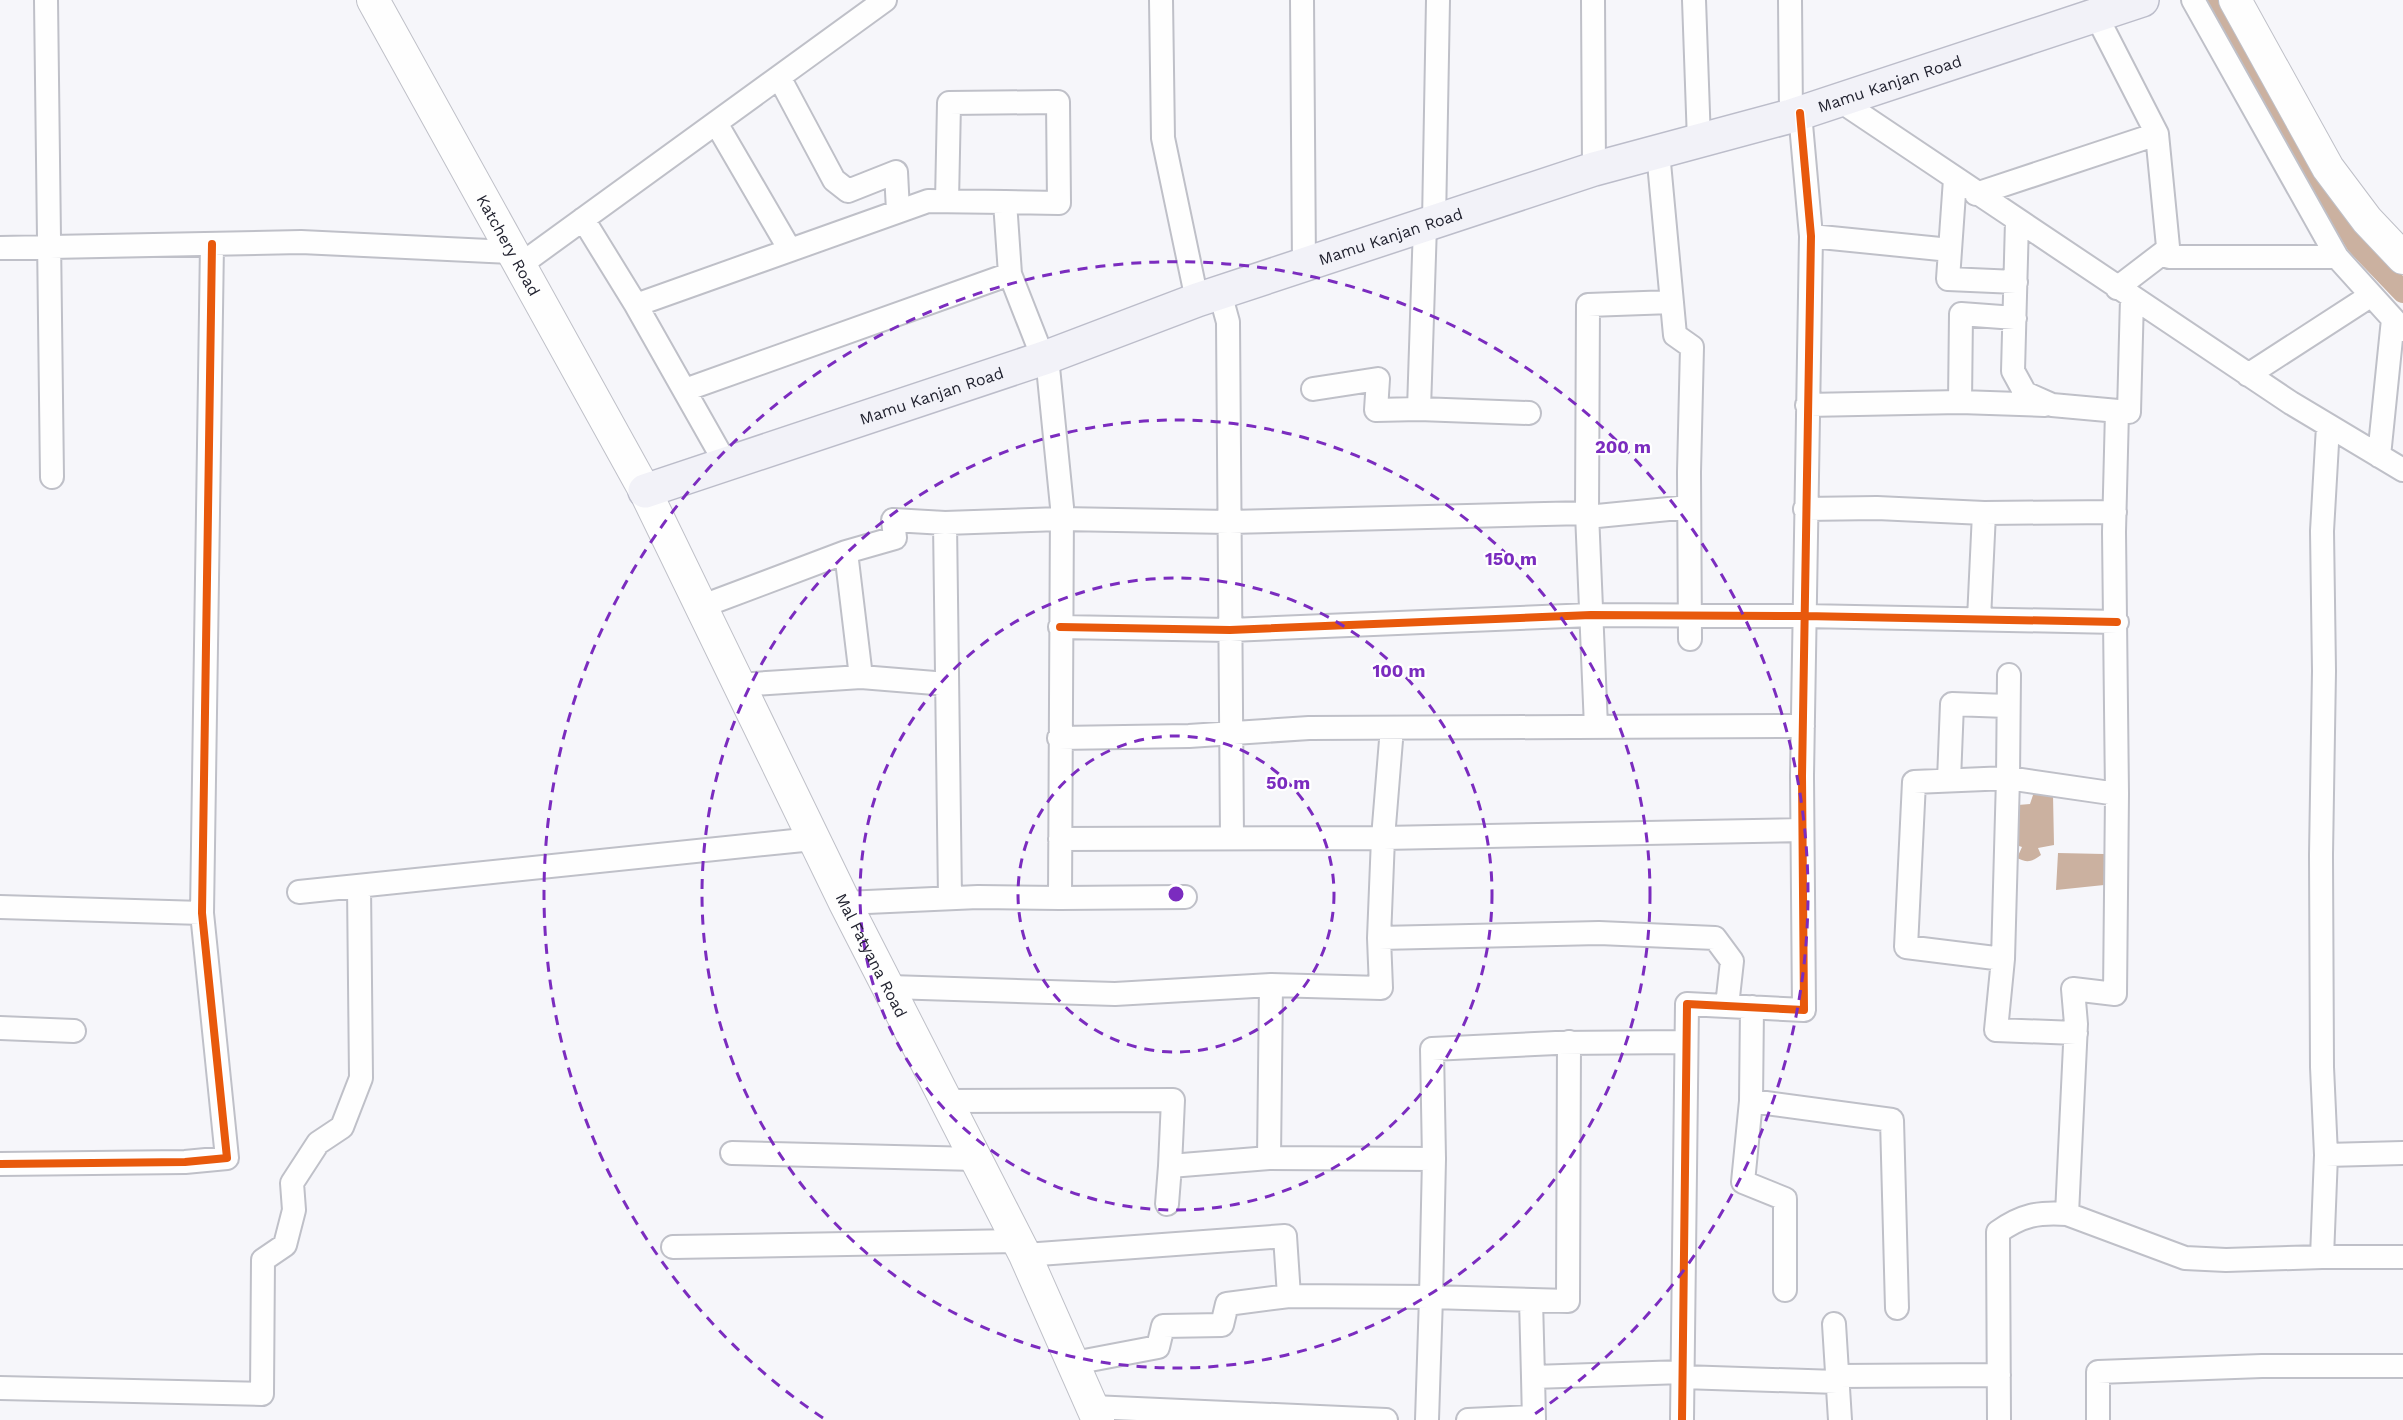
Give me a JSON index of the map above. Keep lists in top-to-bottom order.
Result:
{
  "streets": {
    "main road": ["Mamu Kanjan Road", "Katchery Road", "Mal Fatyana Road"]
  },
  "crossings": [
    ["Mamu Kanjan Road", "Katchery Road"],
    ["Mamu Kanjan Road", "Mal Fatyana Road"],
    ["Katchery Road", "Mal Fatyana Road"]
  ],
  "rings": [
    "200 m",
    "150 m",
    "100 m",
    "50 m"
  ]
}
